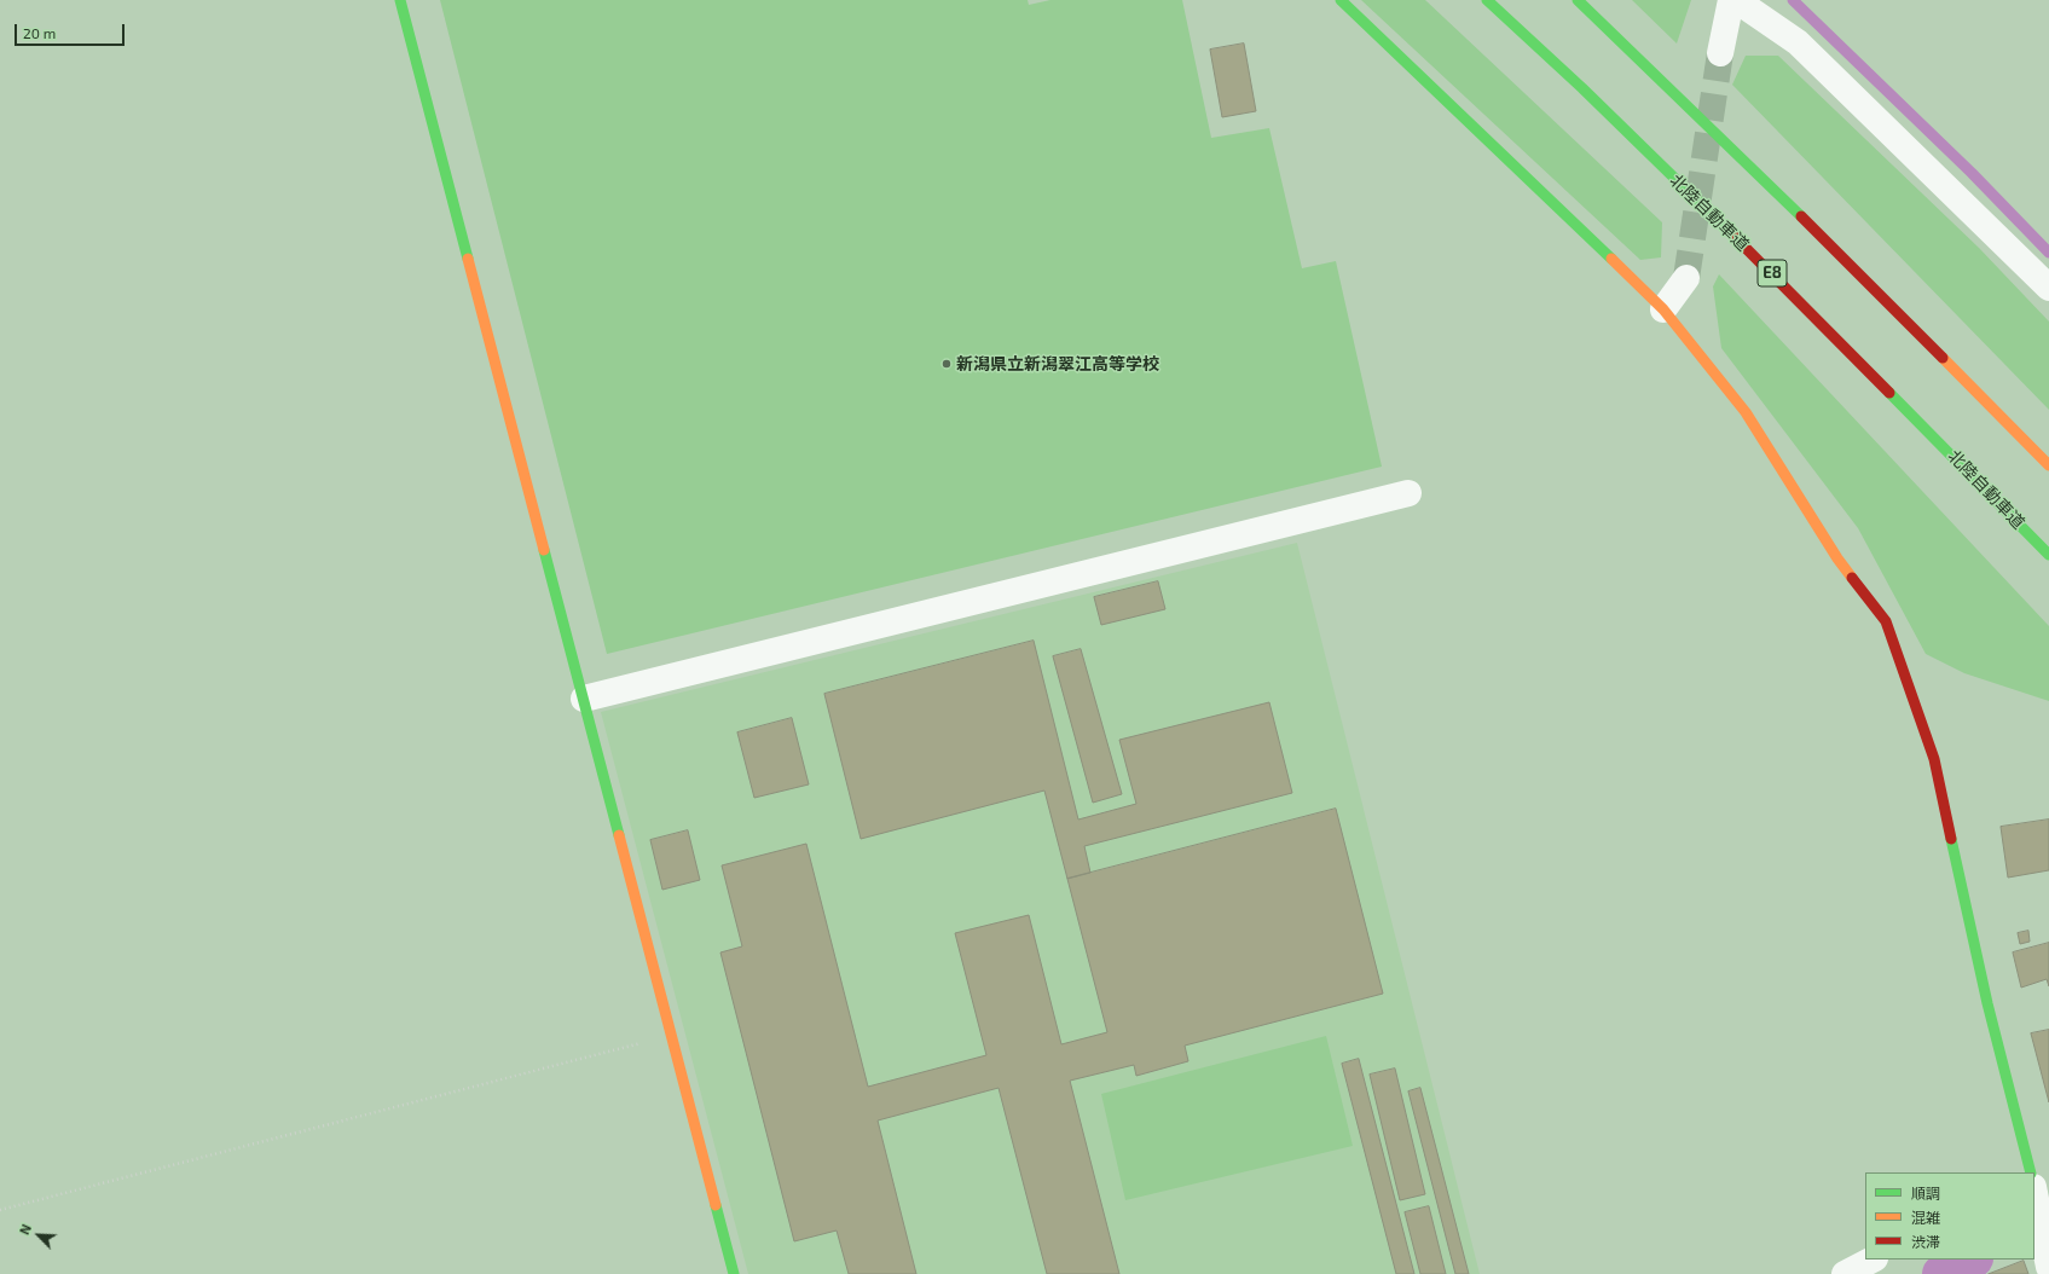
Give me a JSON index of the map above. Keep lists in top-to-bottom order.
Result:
{
  "streets": {
    "main road": ["北陸自動車道", "E8"]
  },
  "places": ["新潟県立新潟翠江高等学校"],
  "legend": ["順調", "混雑", "渋滞"],
  "scale_bar": "20 m",
  "north": "top left"
}
